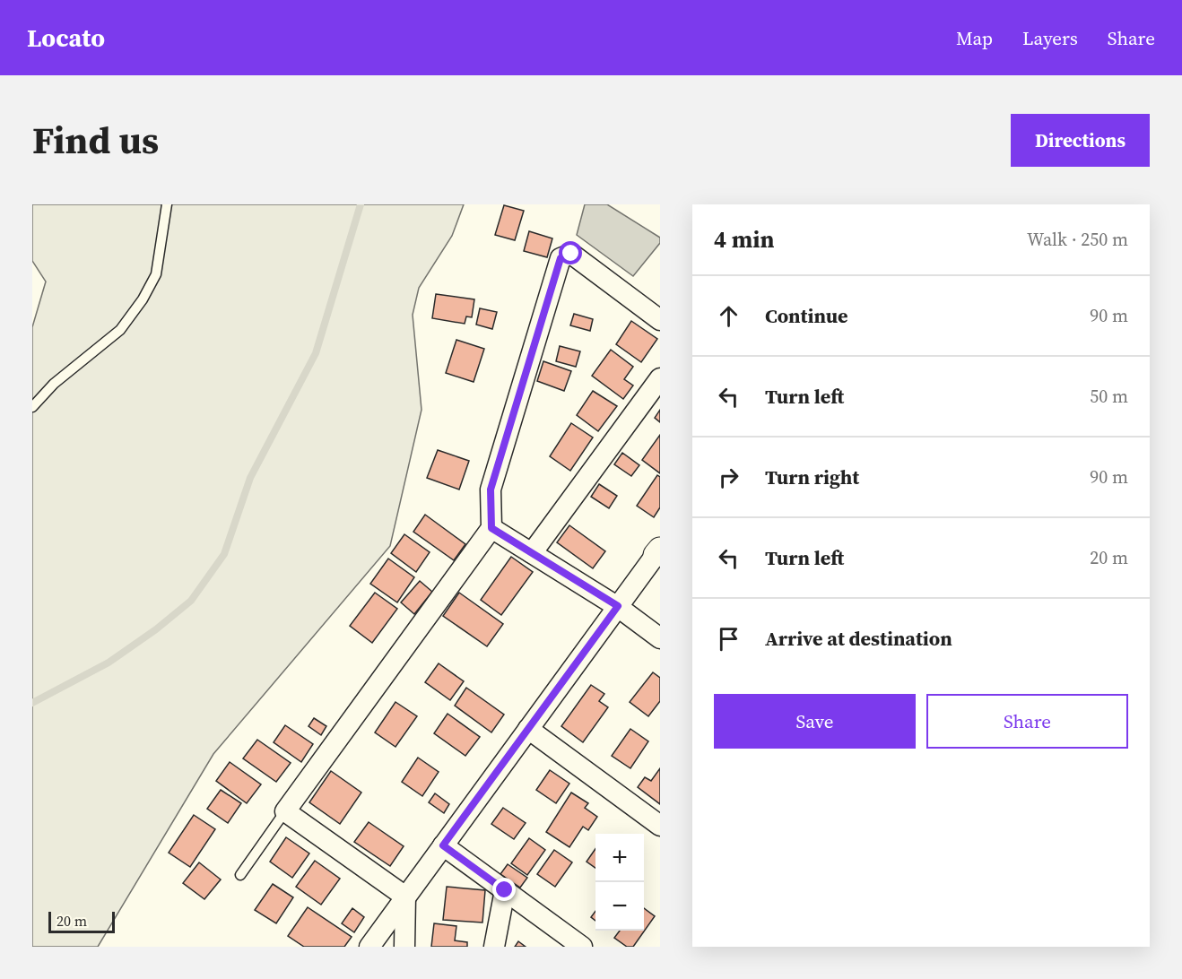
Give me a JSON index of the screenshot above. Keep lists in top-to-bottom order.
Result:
{
  "scale_bar": "20 m",
  "page": {
    "header": "Locato",
    "nav": ["Map", "Layers", "Share"],
    "title": "Find us",
    "buttons": [
      "Directions",
      ["Save", "Share"]
    ],
    "heading": ["4 min", "Walk · 250 m"],
    "list": [
      ["Continue", "90 m"],
      ["Turn left", "50 m"],
      ["Turn right", "90 m"],
      ["Turn left", "20 m"],
      "Arrive at destination"
    ],
    "map_buttons": ["+", "−"],
    "scale": "20 m"
  }
}
